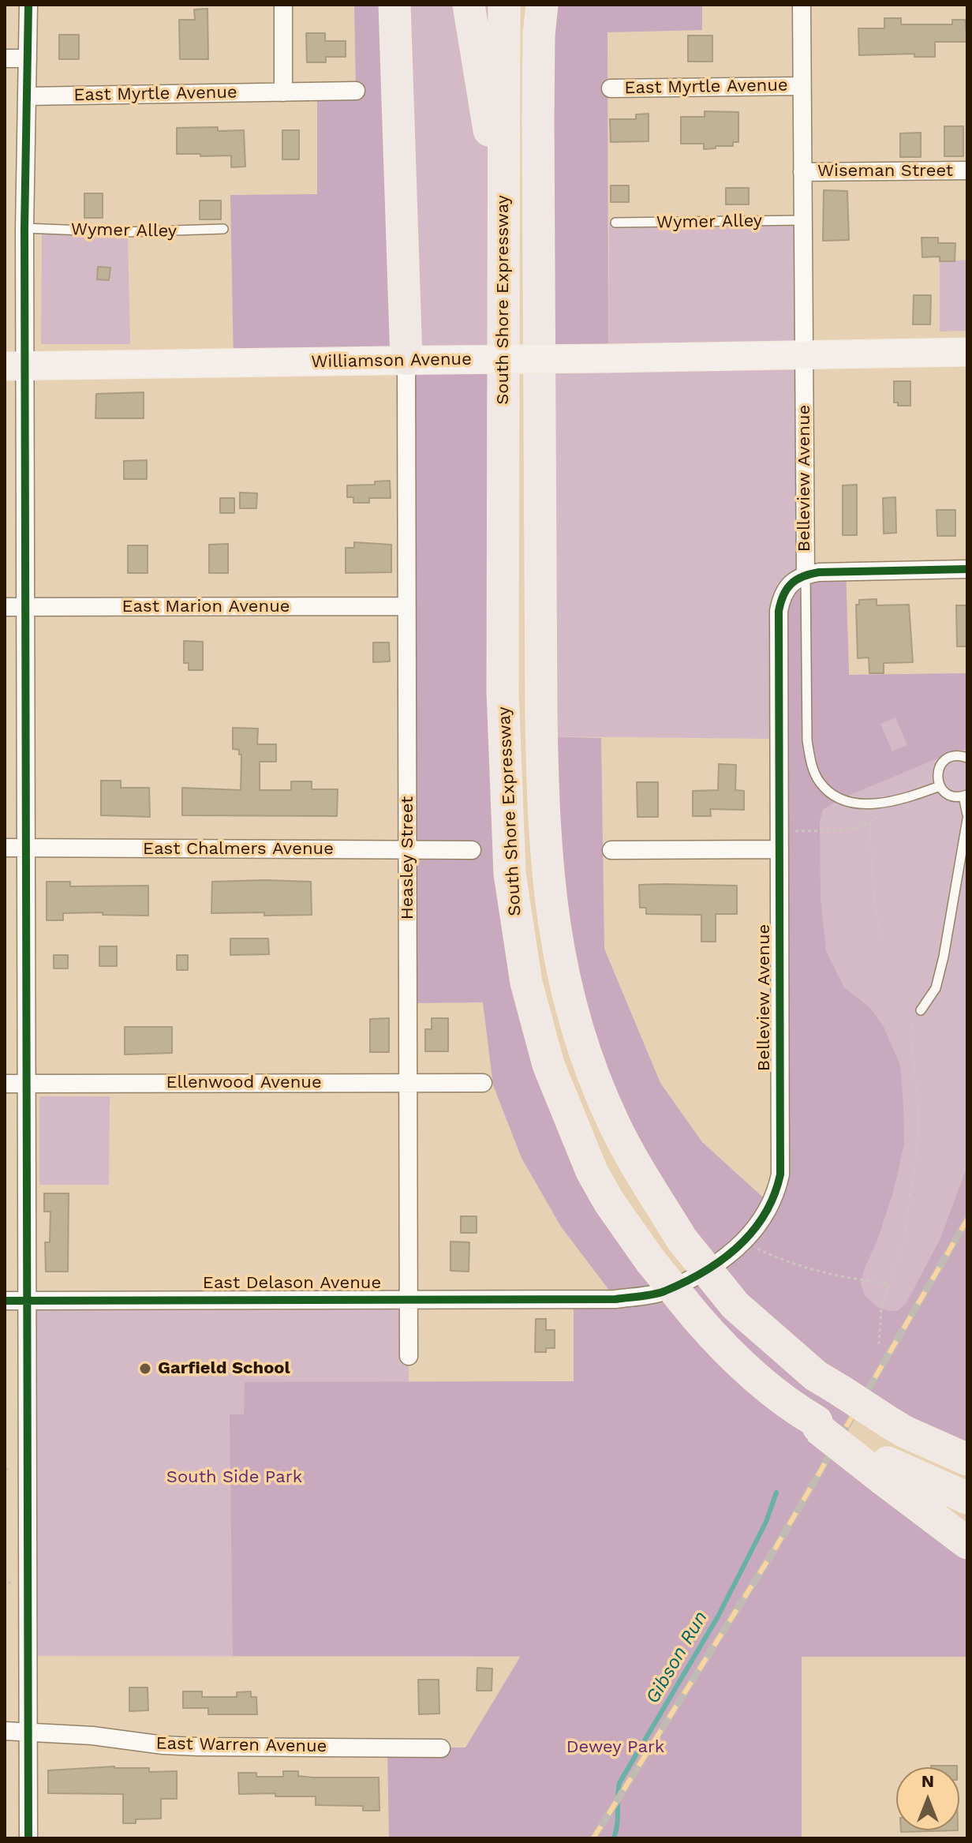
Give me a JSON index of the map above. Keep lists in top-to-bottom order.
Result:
{
  "streets": {
    "highway": ["South Shore Expressway"],
    "main road": ["Williamson Avenue"],
    "street": [
      "East Myrtle Avenue",
      "Wiseman Street",
      "Belleview Avenue",
      "East Marion Avenue",
      "East Chalmers Avenue",
      "Heasley Street",
      "Ellenwood Avenue",
      "East Delason Avenue",
      "East Warren Avenue"
    ],
    "lane": ["Wymer Alley"]
  },
  "crossings": [
    ["East Myrtle Avenue", "Belleview Avenue"],
    ["Wiseman Street", "Belleview Avenue"],
    ["Wymer Alley", "Belleview Avenue"],
    ["Williamson Avenue", "Belleview Avenue"],
    ["Williamson Avenue", "Heasley Street"],
    ["Belleview Avenue", "East Delason Avenue"],
    ["East Marion Avenue", "Heasley Street"],
    ["East Chalmers Avenue", "Heasley Street"],
    ["Heasley Street", "Ellenwood Avenue"],
    ["Heasley Street", "East Delason Avenue"]
  ],
  "water": ["Gibson Run"],
  "parks": ["South Side Park", "Dewey Park"],
  "places": ["Garfield School"],
  "north": "top"
}
